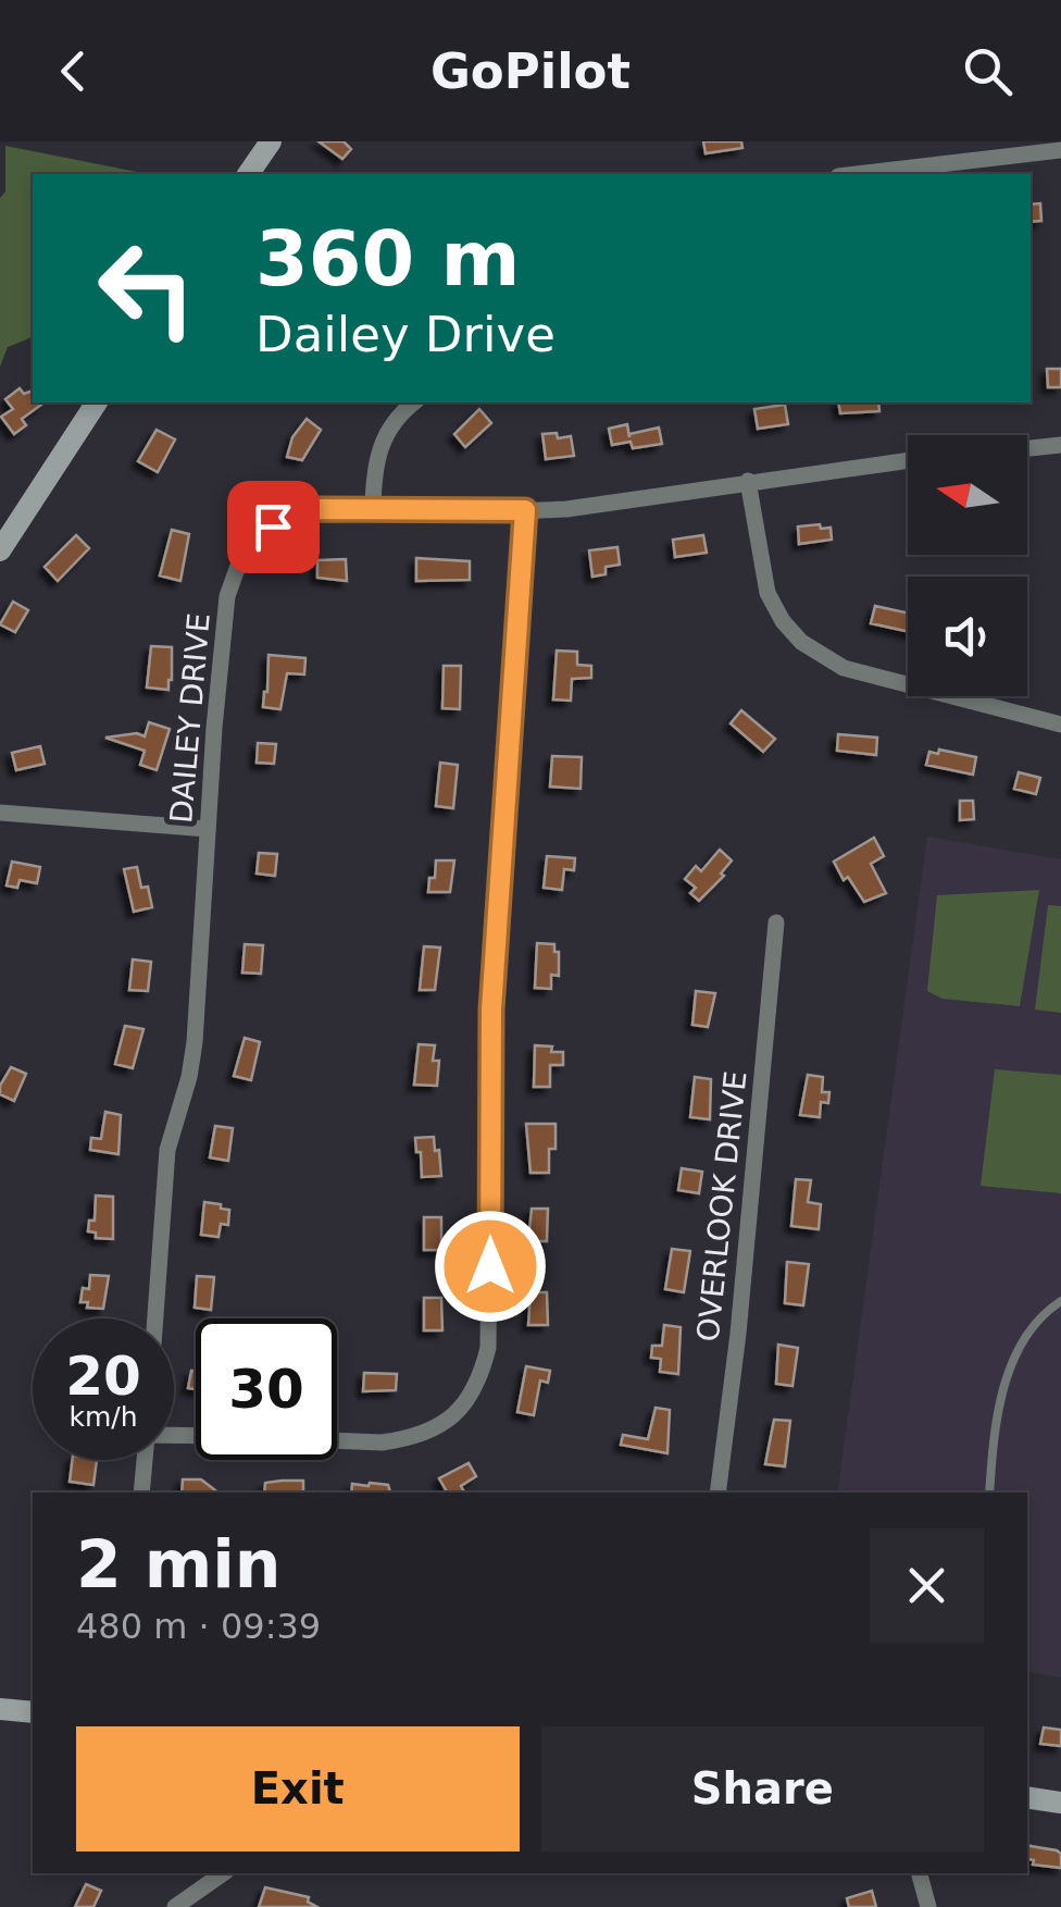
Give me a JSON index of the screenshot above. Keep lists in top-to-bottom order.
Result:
{
  "streets": {
    "street": ["DAILEY DRIVE", "OVERLOOK DRIVE"]
  },
  "north": "left",
  "page": {
    "header": "GoPilot",
    "turn": ["360 m", "Dailey Drive"],
    "speed": "20 km/h",
    "limit": "30",
    "heading": ["2 min", "480 m · 09:39"],
    "buttons": ["Exit", "Share"]
  }
}
